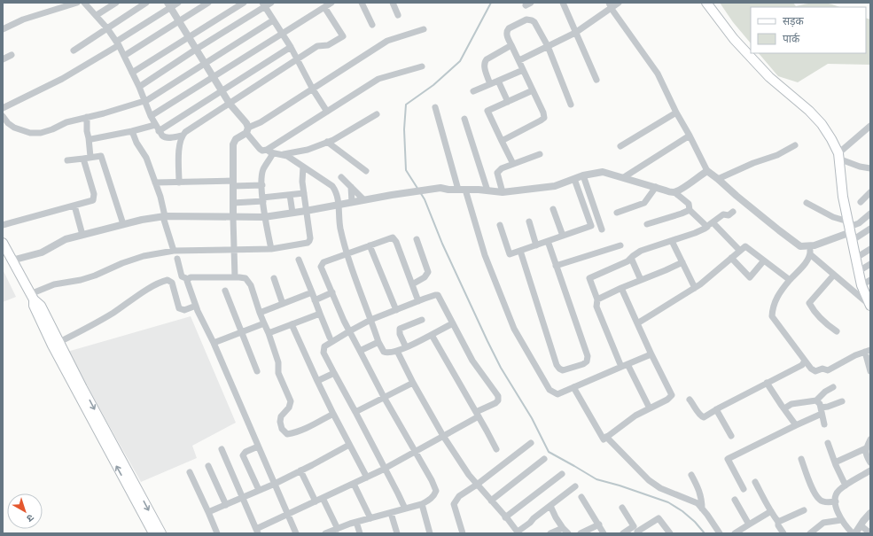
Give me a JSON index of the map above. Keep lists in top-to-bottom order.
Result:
{
  "legend": ["सड़क", "पार्क"],
  "north": "bottom right"
}
